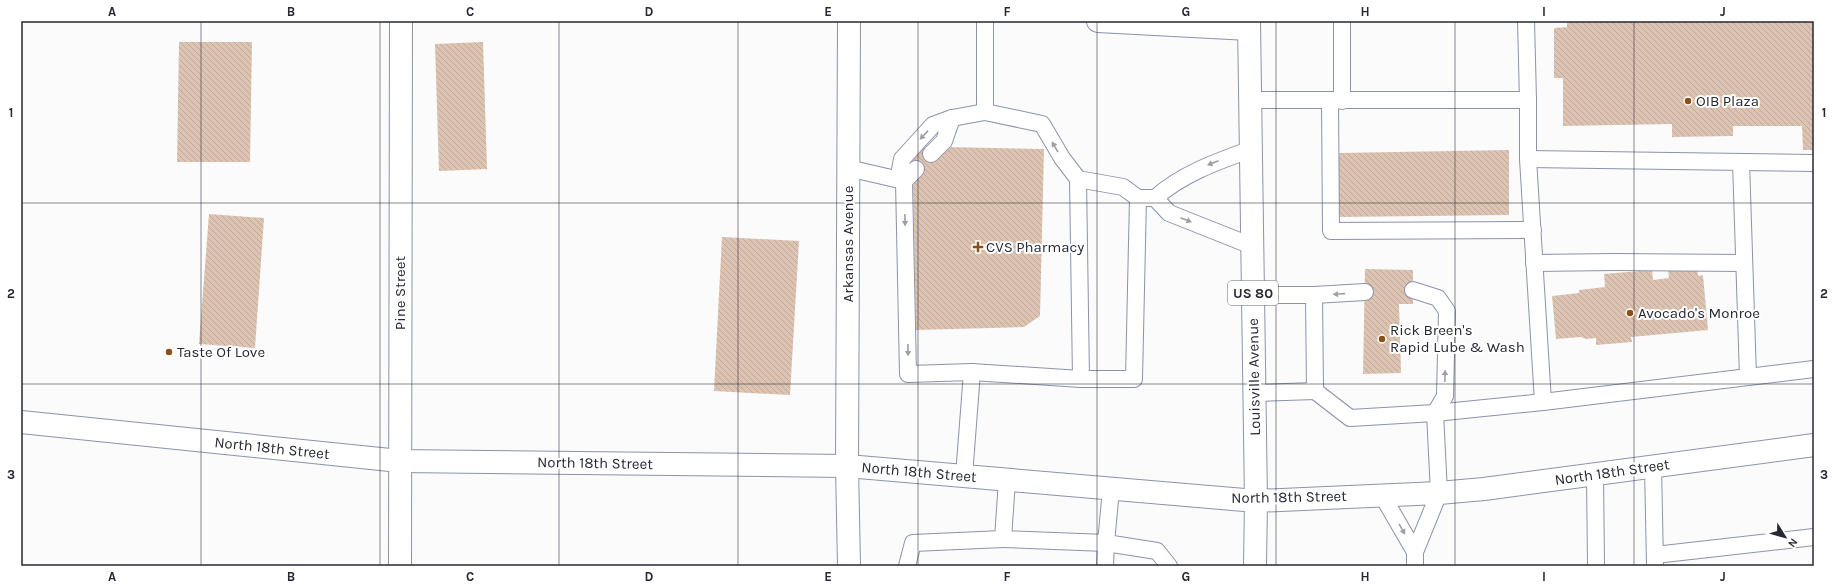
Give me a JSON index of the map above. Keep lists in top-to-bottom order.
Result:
{
  "streets": {
    "main road": [
      "Arkansas Avenue",
      "Pine Street",
      "US 80",
      "Louisville Avenue",
      "North 18th Street"
    ]
  },
  "crossings": [
    ["Arkansas Avenue", "North 18th Street"],
    ["Pine Street", "North 18th Street"],
    ["Louisville Avenue", "North 18th Street"]
  ],
  "places": {
    "other": [
      "OIB Plaza",
      "Avocado's Monroe",
      "Rick Breen's Rapid Lube & Wash",
      "Taste Of Love"
    ],
    "health": ["CVS Pharmacy"]
  },
  "north": "bottom right",
  "grid": {
    "columns": [
      "A",
      "B",
      "C",
      "D",
      "E",
      "F",
      "G",
      "H",
      "I",
      "J"
    ],
    "rows": ["1", "2", "3"]
  }
}
